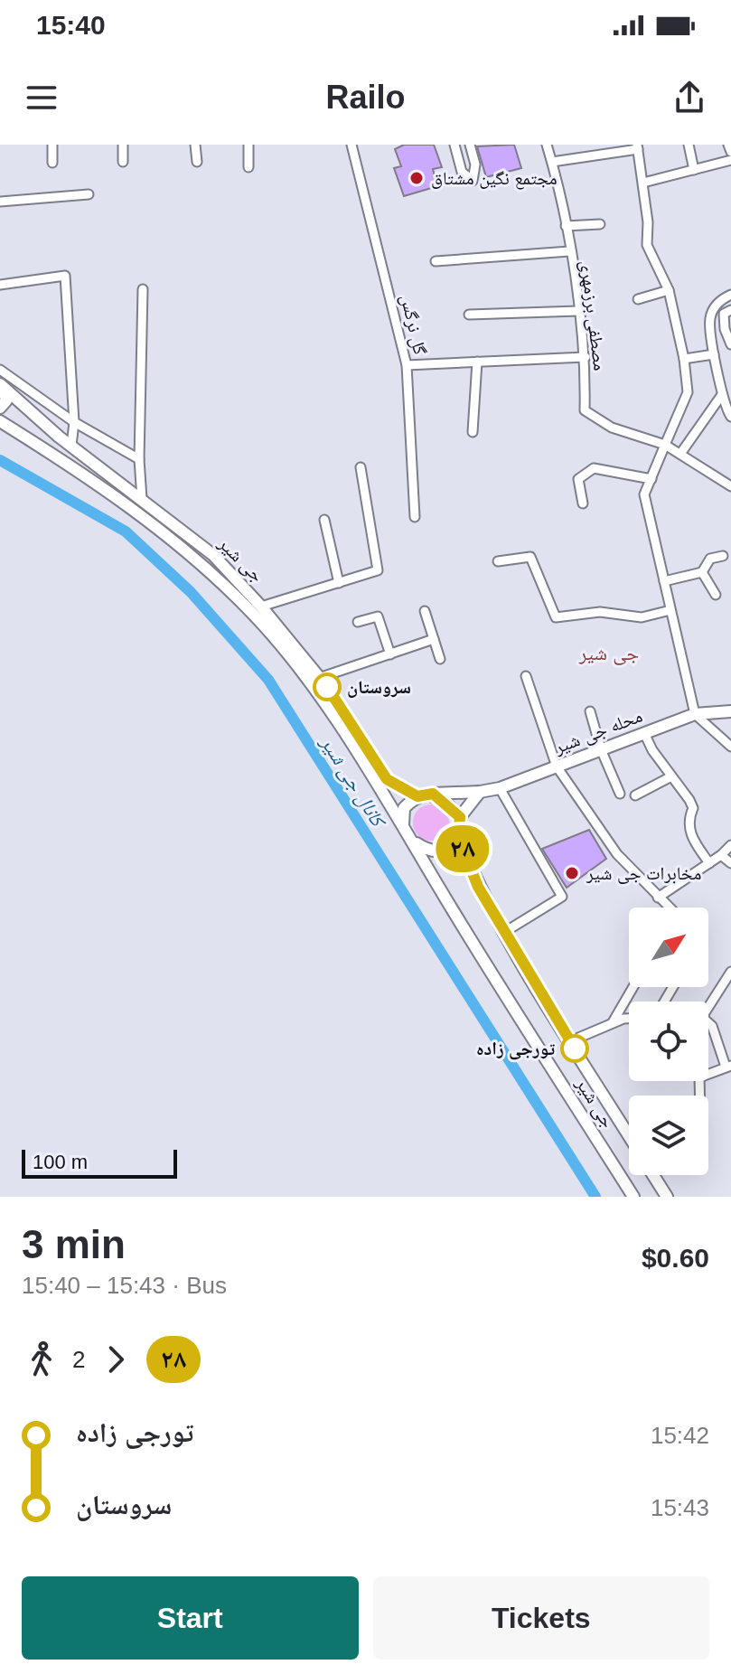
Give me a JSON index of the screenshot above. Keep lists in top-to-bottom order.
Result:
{
  "streets": {
    "main road": ["جی شیر", "محله جی شیر"],
    "street": ["مصطفی برزمهری", "گل نرگس"]
  },
  "crossings": [
    ["جی شیر", "محله جی شیر"]
  ],
  "districts": ["جی شیر"],
  "water": ["کانال جی شیر"],
  "places": [
    "مجتمع نگین مشتاق",
    "سروستان",
    "مخابرات جی شیر",
    "تورجی زاده"
  ],
  "lines": ["bus line ۲۸"],
  "scale_bar": "100 m",
  "north": "top right",
  "page": {
    "status": "15:40",
    "header": "Railo",
    "on_map": "۲۸",
    "scale": "100 m",
    "heading": ["3 min", "15:40 – 15:43 · Bus", "$0.60"],
    "legs": ["2", "۲۸"],
    "list": [
      {
        "name": "تورجی زاده",
        "value": "15:42"
      },
      {
        "name": "سروستان",
        "value": "15:43"
      }
    ],
    "buttons": ["Start", "Tickets"]
  }
}
